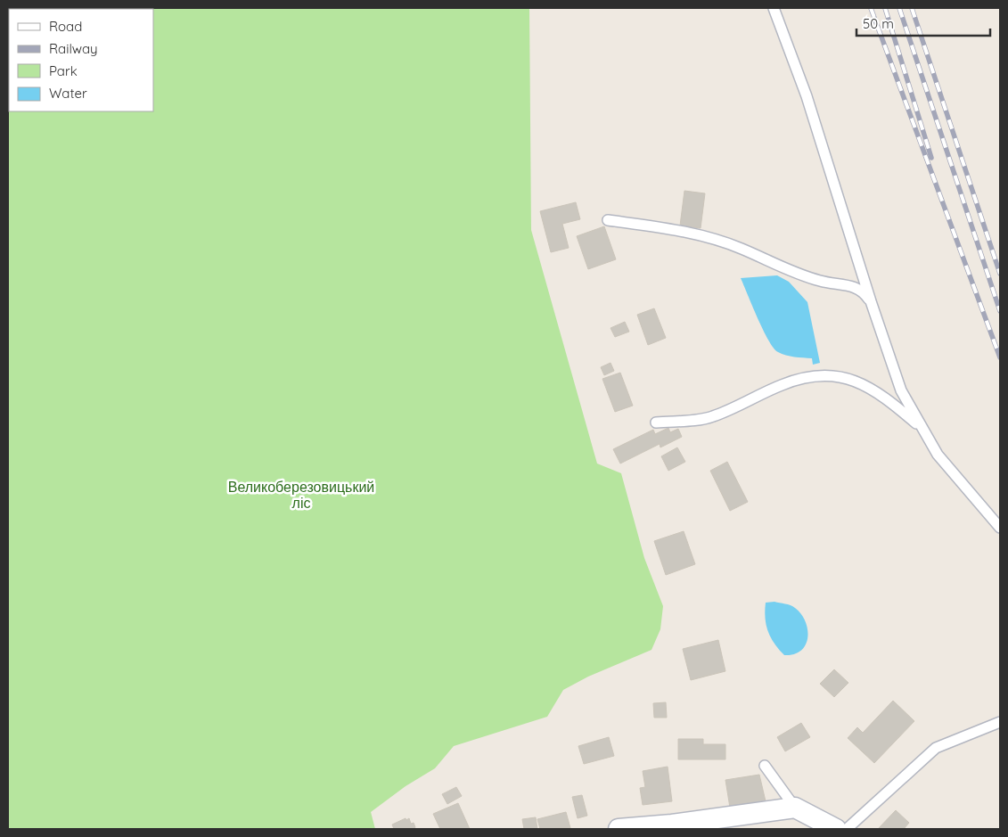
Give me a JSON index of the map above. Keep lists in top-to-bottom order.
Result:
{
  "parks": ["Великоберезовицький ліс"],
  "legend": [
    "Road",
    "Railway",
    "Park",
    "Water"
  ],
  "scale_bar": "50 m"
}
